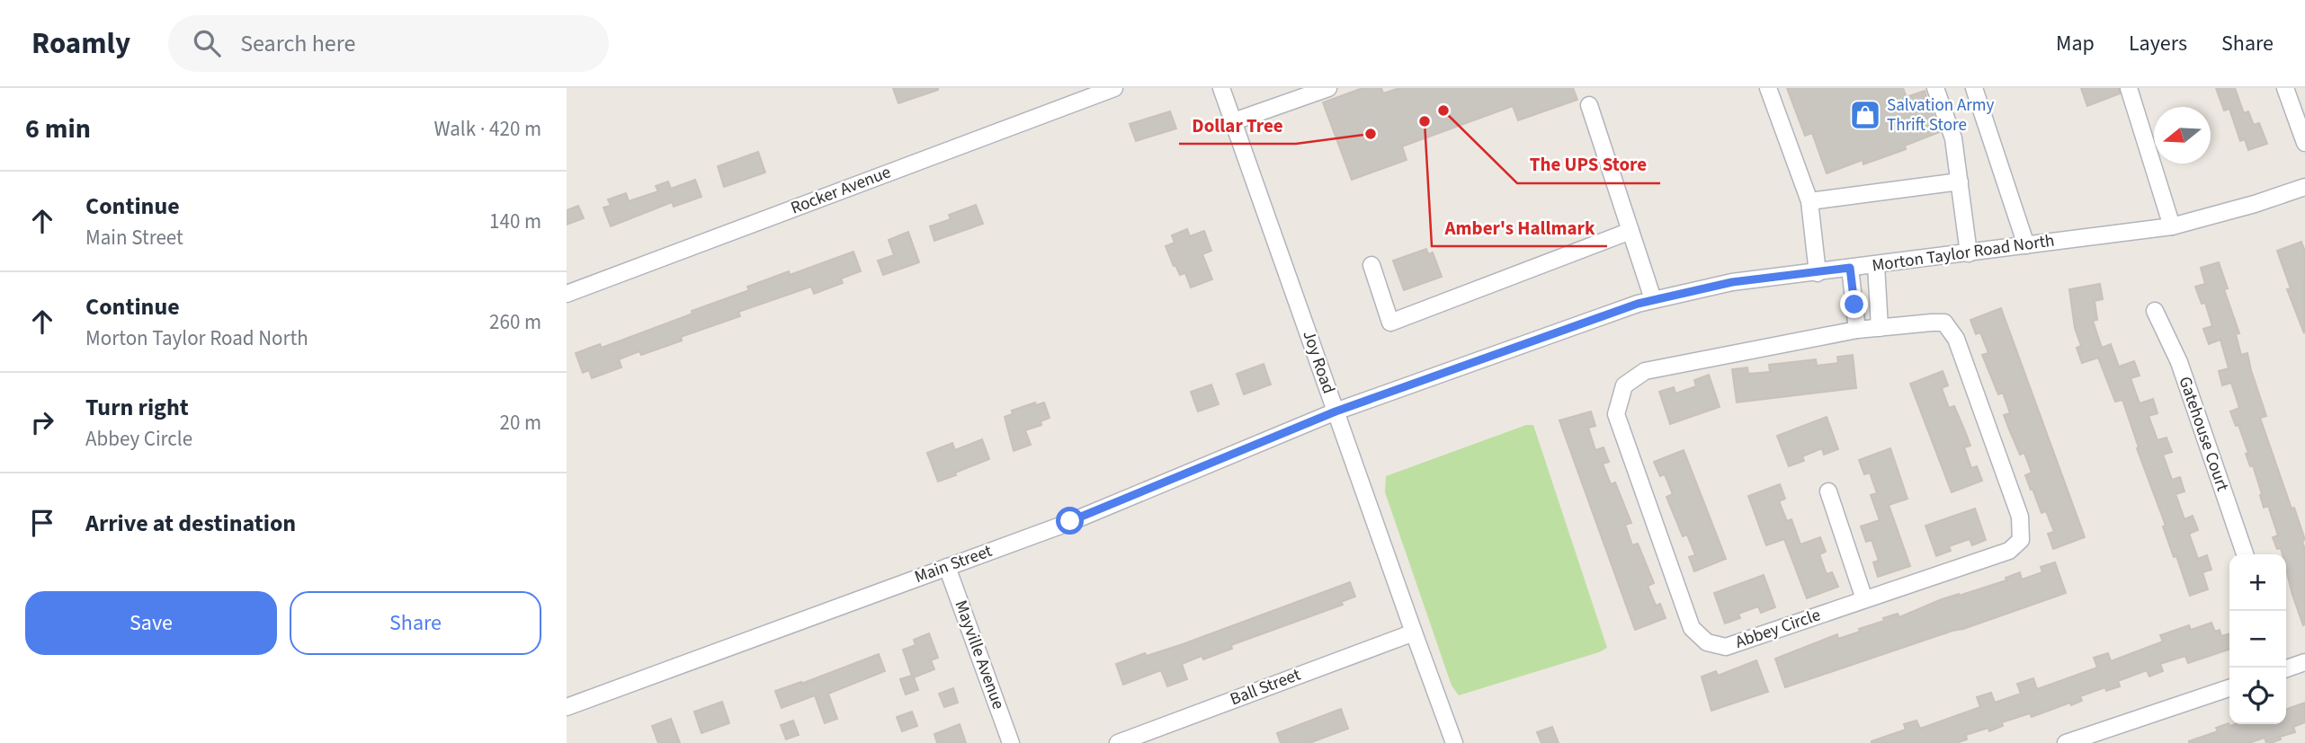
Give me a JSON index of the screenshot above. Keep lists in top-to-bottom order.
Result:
{
  "streets": {
    "street": [
      "Rocker Avenue",
      "Morton Taylor Road North",
      "Joy Road",
      "Gatehouse Court",
      "Main Street",
      "Abbey Circle",
      "Mayville Avenue",
      "Ball Street"
    ]
  },
  "crossings": [
    ["Morton Taylor Road North", "Joy Road"],
    ["Morton Taylor Road North", "Main Street"],
    ["Joy Road", "Main Street"],
    ["Joy Road", "Ball Street"],
    ["Main Street", "Mayville Avenue"]
  ],
  "places": {
    "other": ["The UPS Store", "Amber's Hallmark", "Dollar Tree"],
    "shop": ["Salvation Army Thrift Store"]
  },
  "north": "left",
  "page": {
    "header": "Roamly",
    "search": "Search here",
    "nav": ["Map", "Layers", "Share"],
    "heading": ["6 min", "Walk · 420 m"],
    "list": [
      ["Continue", "Main Street", "140 m"],
      ["Continue", "Morton Taylor Road North", "260 m"],
      ["Turn right", "Abbey Circle", "20 m"],
      "Arrive at destination"
    ],
    "map_buttons": ["+", "−"],
    "buttons": ["Save", "Share"]
  }
}
